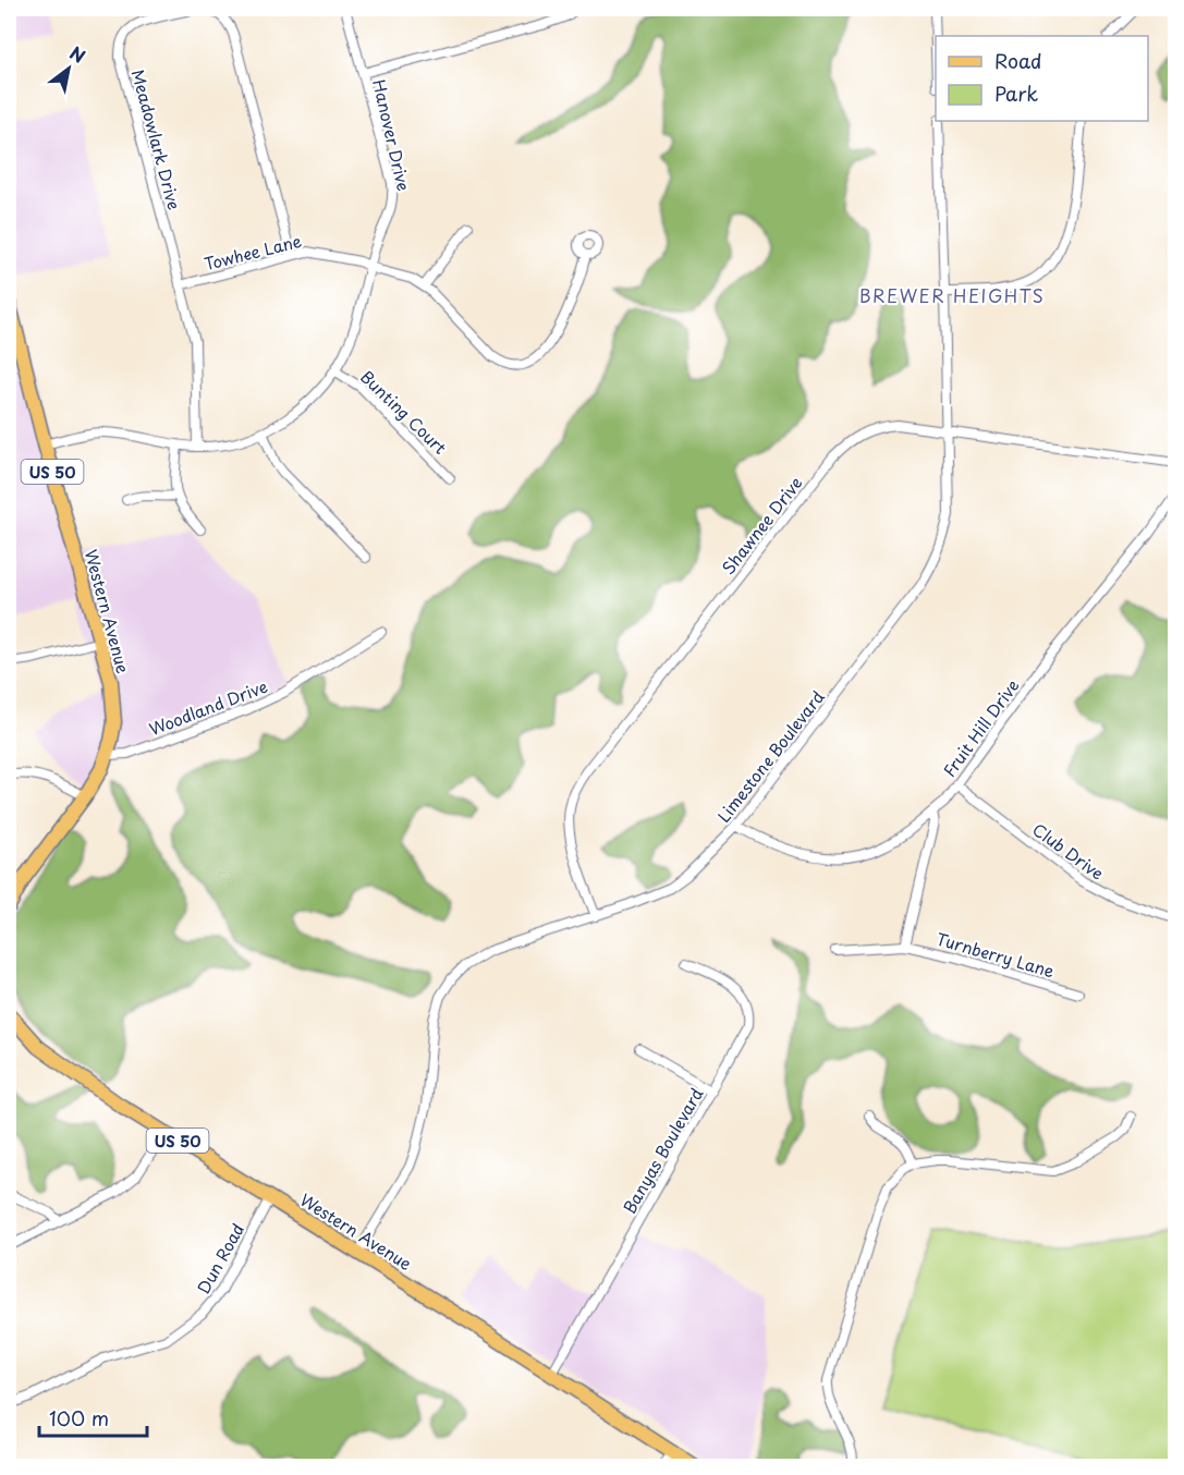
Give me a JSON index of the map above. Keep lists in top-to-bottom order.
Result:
{
  "streets": {
    "main road": ["US 50", "Western Avenue"],
    "street": [
      "Hanover Drive",
      "Meadowlark Drive",
      "Towhee Lane",
      "Bunting Court",
      "Shawnee Drive",
      "Woodland Drive",
      "Fruit Hill Drive",
      "Limestone Boulevard",
      "Club Drive",
      "Turnberry Lane",
      "Banyas Boulevard",
      "Dun Road"
    ]
  },
  "crossings": [
    ["Hanover Drive", "Meadowlark Drive"],
    ["Hanover Drive", "Towhee Lane"],
    ["Hanover Drive", "Bunting Court"],
    ["Hanover Drive", "Western Avenue"],
    ["Meadowlark Drive", "Towhee Lane"],
    ["Shawnee Drive", "Limestone Boulevard"],
    ["Western Avenue", "Woodland Drive"],
    ["Western Avenue", "Limestone Boulevard"],
    ["Western Avenue", "Banyas Boulevard"],
    ["Western Avenue", "Dun Road"],
    ["Fruit Hill Drive", "Club Drive"]
  ],
  "districts": ["BREWER HEIGHTS"],
  "legend": ["Road", "Park"],
  "scale_bar": "100 m",
  "north": "top right"
}
